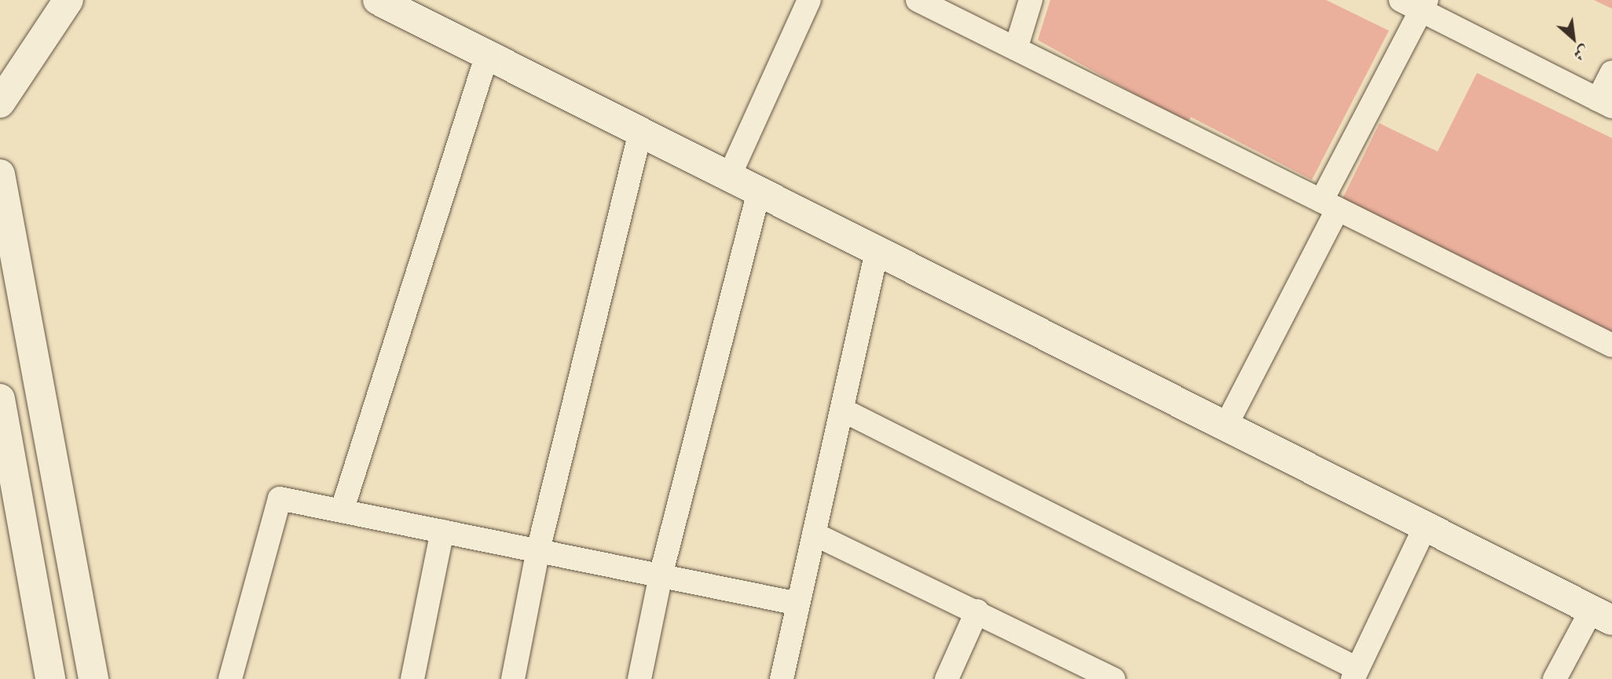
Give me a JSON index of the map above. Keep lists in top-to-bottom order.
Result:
{
  "north": "bottom right"
}
